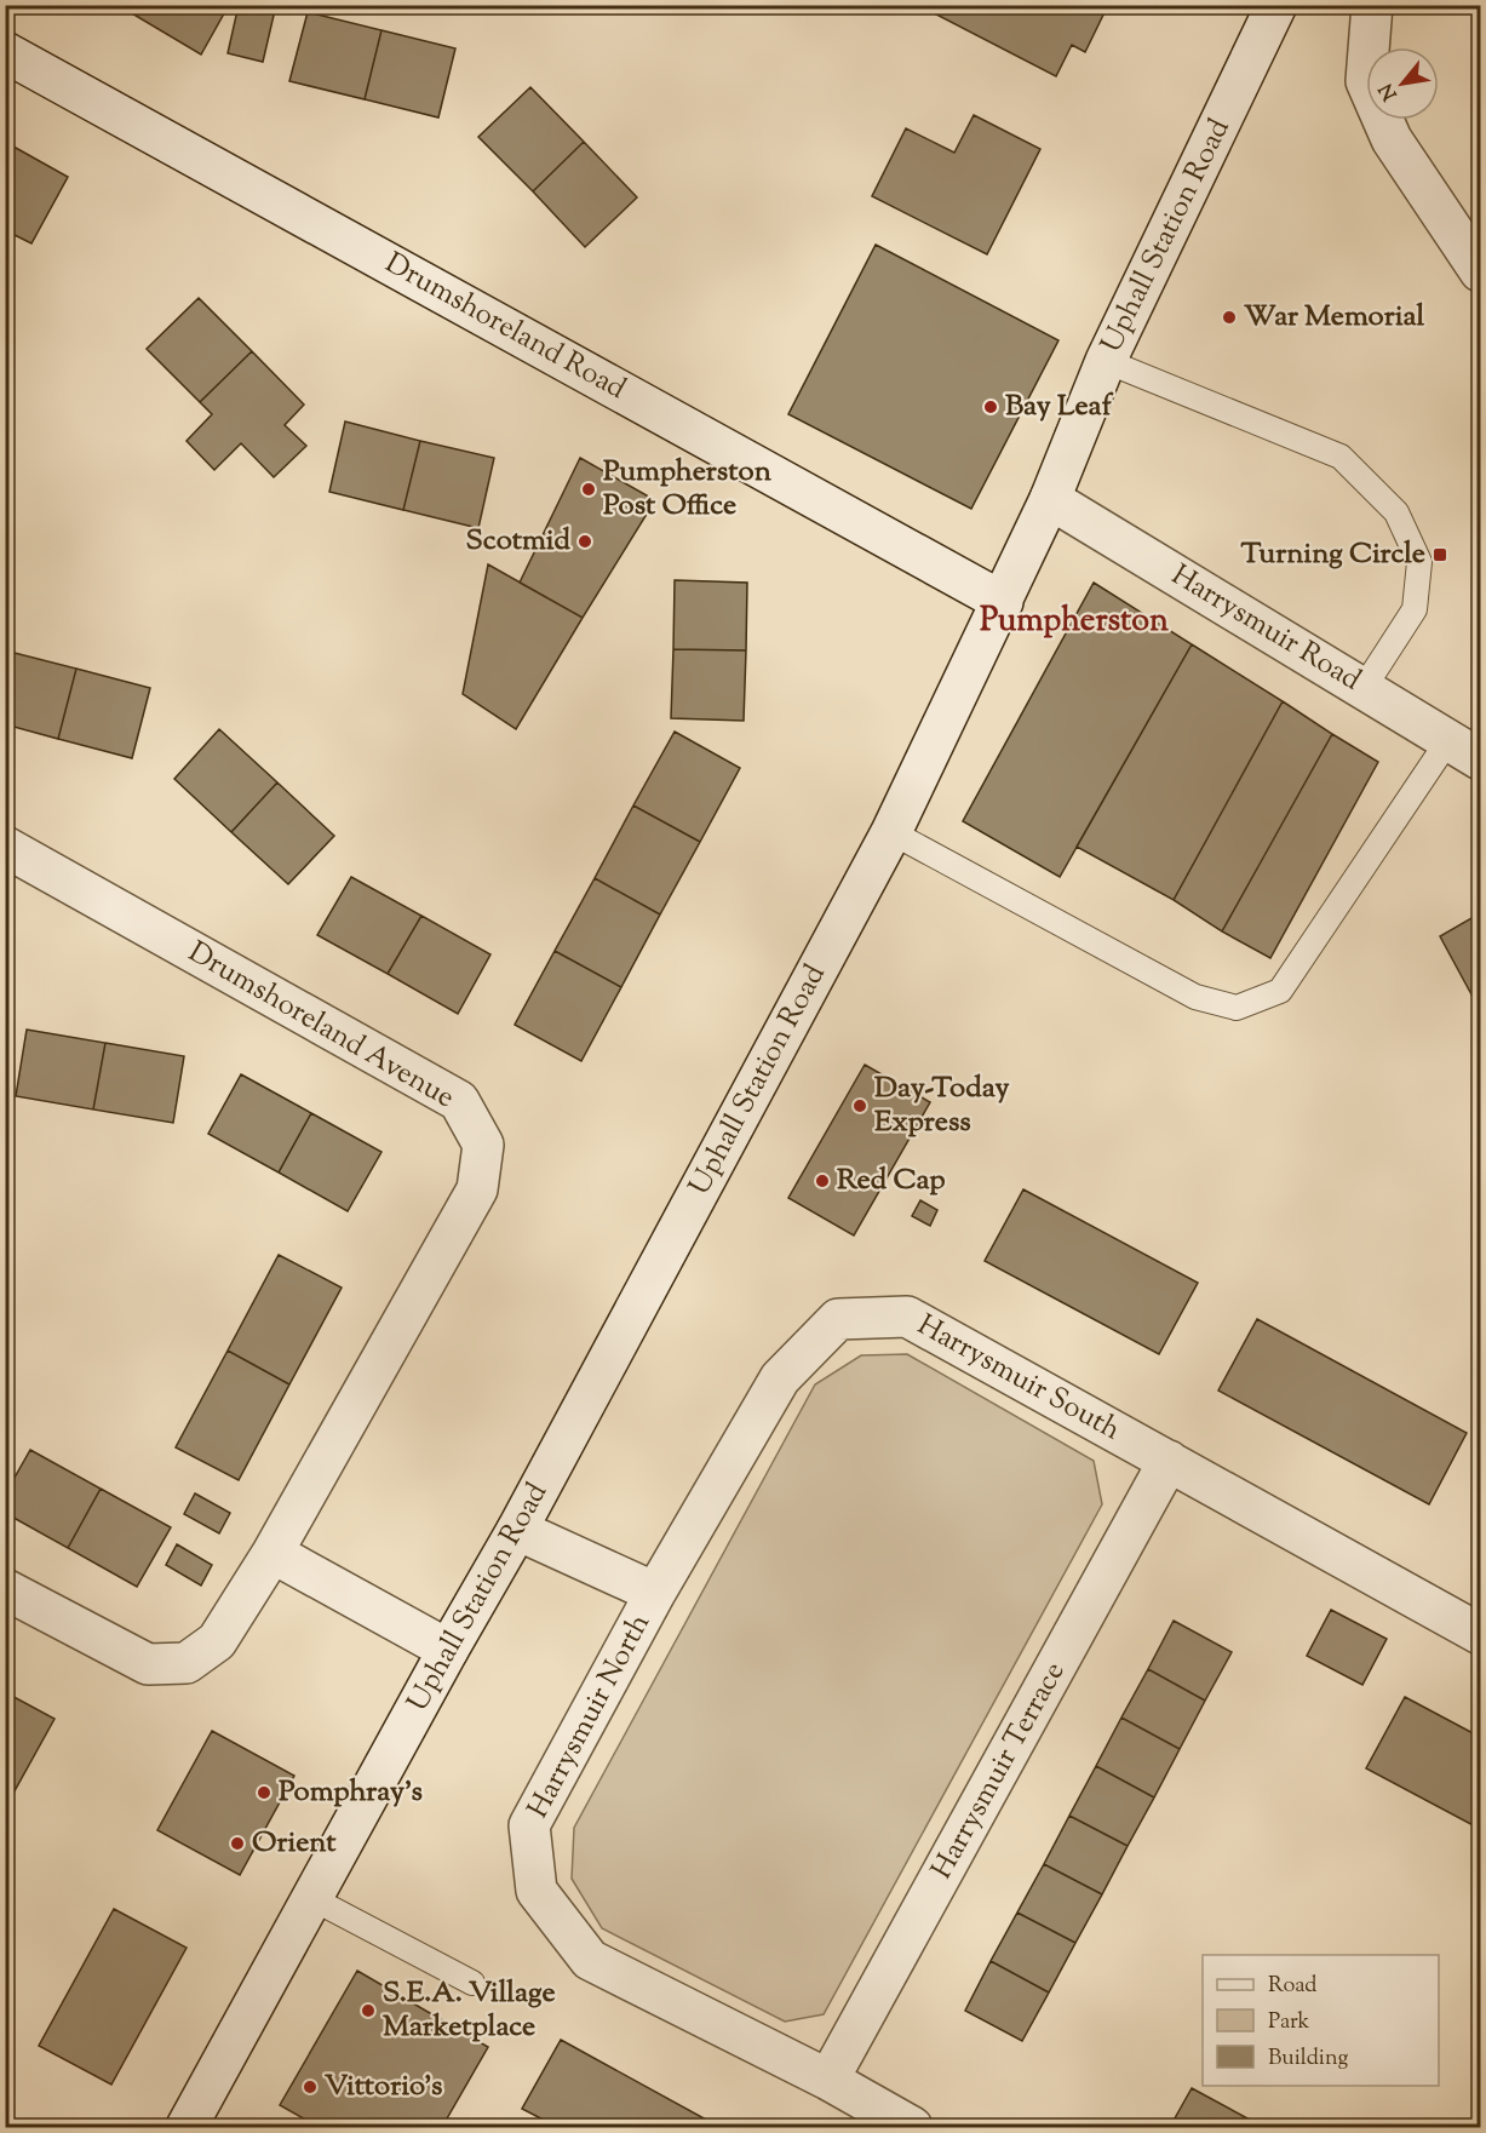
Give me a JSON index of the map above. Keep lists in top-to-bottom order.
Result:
{
  "streets": {
    "street": [
      "Uphall Station Road",
      "Drumshoreland Road",
      "Harrysmuir Road",
      "Drumshoreland Avenue",
      "Harrysmuir South",
      "Harrysmuir North",
      "Harrysmuir Terrace"
    ]
  },
  "crossings": [
    ["Uphall Station Road", "Drumshoreland Road"],
    ["Uphall Station Road", "Harrysmuir Road"],
    ["Uphall Station Road", "Harrysmuir North"],
    ["Harrysmuir South", "Harrysmuir North"],
    ["Harrysmuir South", "Harrysmuir Terrace"],
    ["Harrysmuir North", "Harrysmuir Terrace"]
  ],
  "districts": ["Pumpherston"],
  "places": {
    "other": [
      "War Memorial",
      "Bay Leaf",
      "Pumpherston Post Office",
      "Scotmid",
      "Day-Today Express",
      "Red Cap",
      "Pomphray's",
      "Orient",
      "S.E.A. Village Marketplace",
      "Vittorio's"
    ],
    "transit": ["Turning Circle"]
  },
  "legend": ["Road", "Park", "Building"],
  "north": "bottom left"
}
